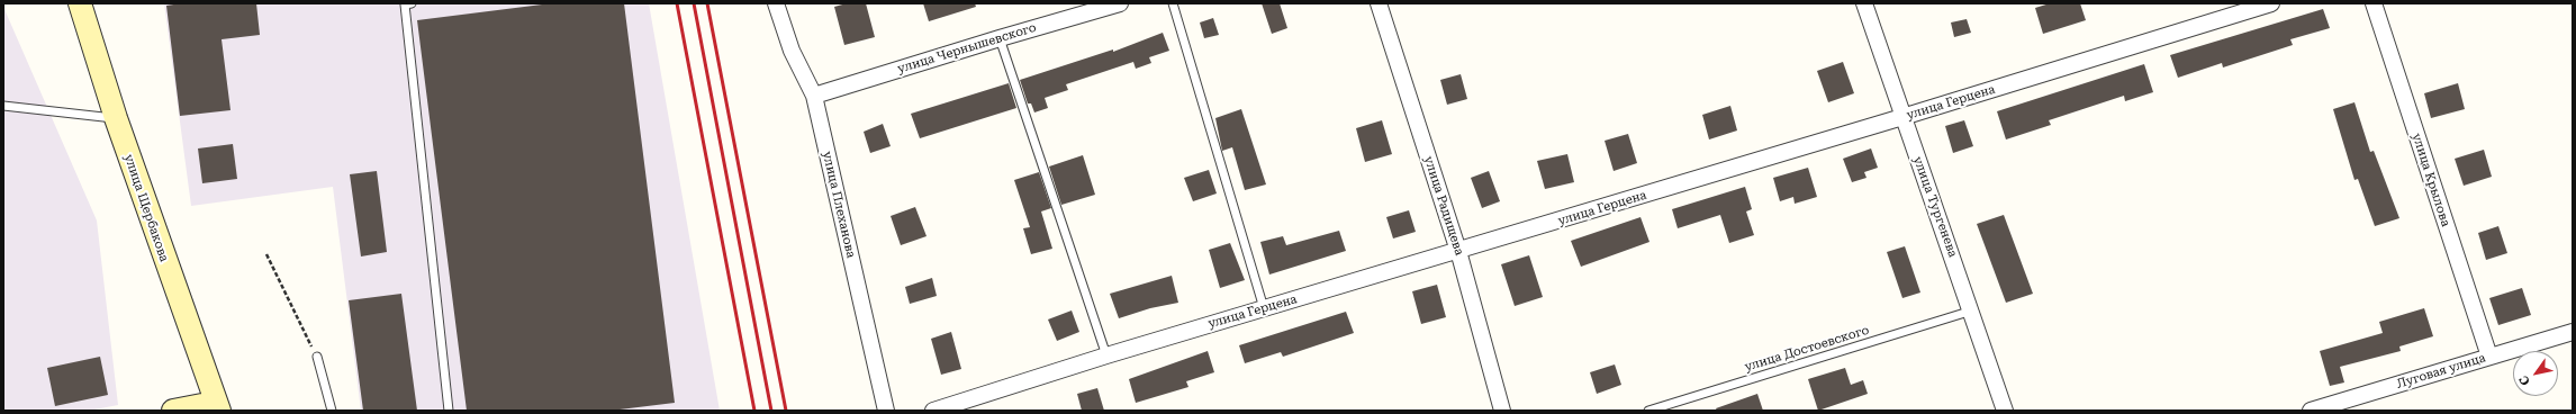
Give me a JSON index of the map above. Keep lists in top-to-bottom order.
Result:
{
  "streets": {
    "main road": ["улица Щербакова"],
    "street": [
      "улица Чернышевского",
      "улица Герцена",
      "улица Крылова",
      "улица Плеханова",
      "улица Радищева",
      "улица Тургенева",
      "Луговая улица"
    ],
    "lane": ["улица Достоевского"]
  },
  "crossings": [
    ["улица Чернышевского", "улица Плеханова"],
    ["улица Герцена", "улица Радищева"],
    ["улица Герцена", "улица Тургенева"],
    ["улица Крылова", "Луговая улица"],
    ["улица Тургенева", "улица Достоевского"]
  ],
  "north": "bottom left"
}
